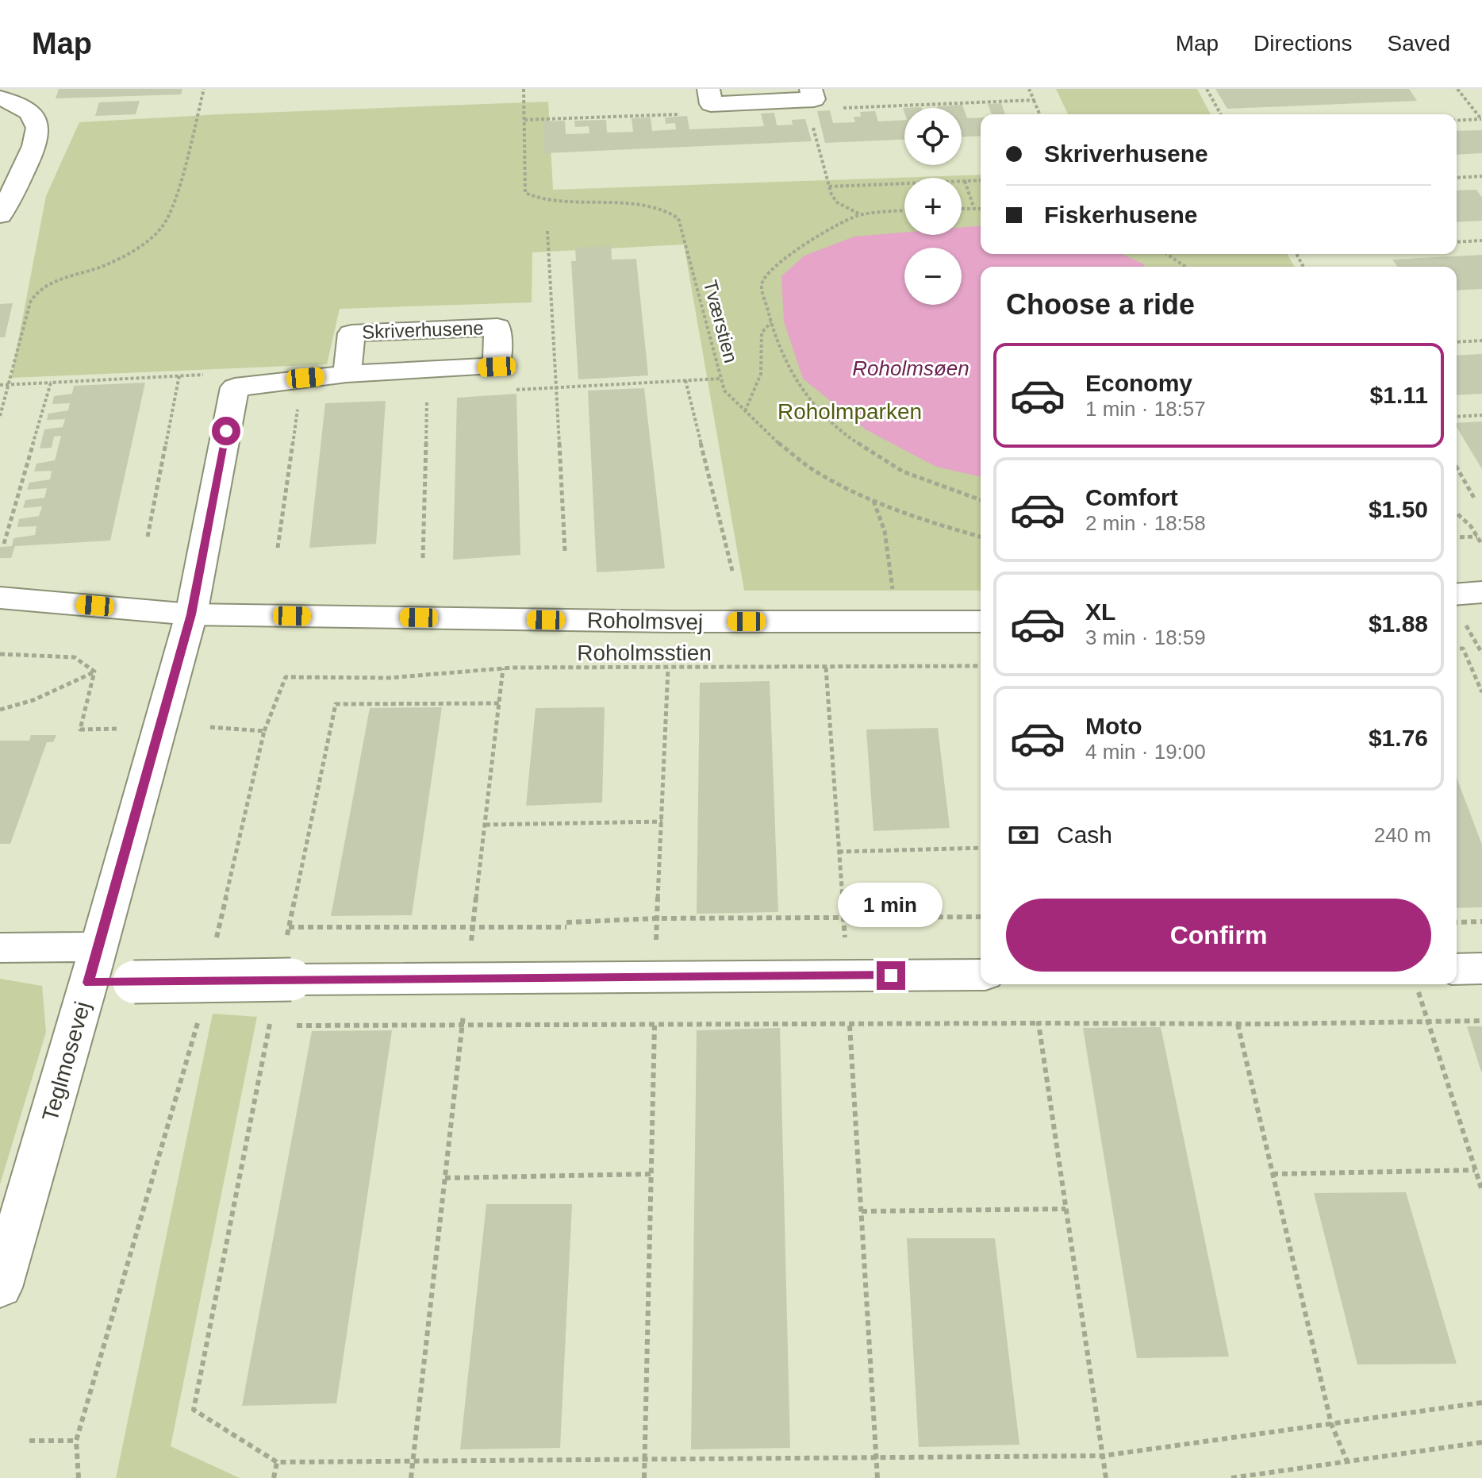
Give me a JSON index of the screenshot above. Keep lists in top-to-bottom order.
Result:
{
  "streets": {
    "street": ["Skriverhusene", "Roholmsvej", "Teglmosevej"],
    "path": ["Tværstien", "Roholmsstien"]
  },
  "crossings": [
    ["Skriverhusene", "Roholmsvej"],
    ["Skriverhusene", "Teglmosevej"],
    ["Roholmsvej", "Teglmosevej"]
  ],
  "water": ["Roholmsøen"],
  "parks": ["Roholmparken"],
  "page": {
    "header": "Map",
    "nav": ["Map", "Directions", "Saved"],
    "map_buttons": ["+", "−"],
    "banner": ["Skriverhusene", "Fiskerhusene"],
    "heading": "Choose a ride",
    "list": [
      {
        "name": "Economy",
        "note": "1 min · 18:57",
        "value": "$1.11"
      },
      {
        "name": "Comfort",
        "note": "2 min · 18:58",
        "value": "$1.50"
      },
      {
        "name": "XL",
        "note": "3 min · 18:59",
        "value": "$1.88"
      },
      {
        "name": "Moto",
        "note": "4 min · 19:00",
        "value": "$1.76"
      }
    ],
    "pay": ["Cash", "240 m"],
    "bubble": "1 min",
    "buttons": "Confirm"
  }
}
